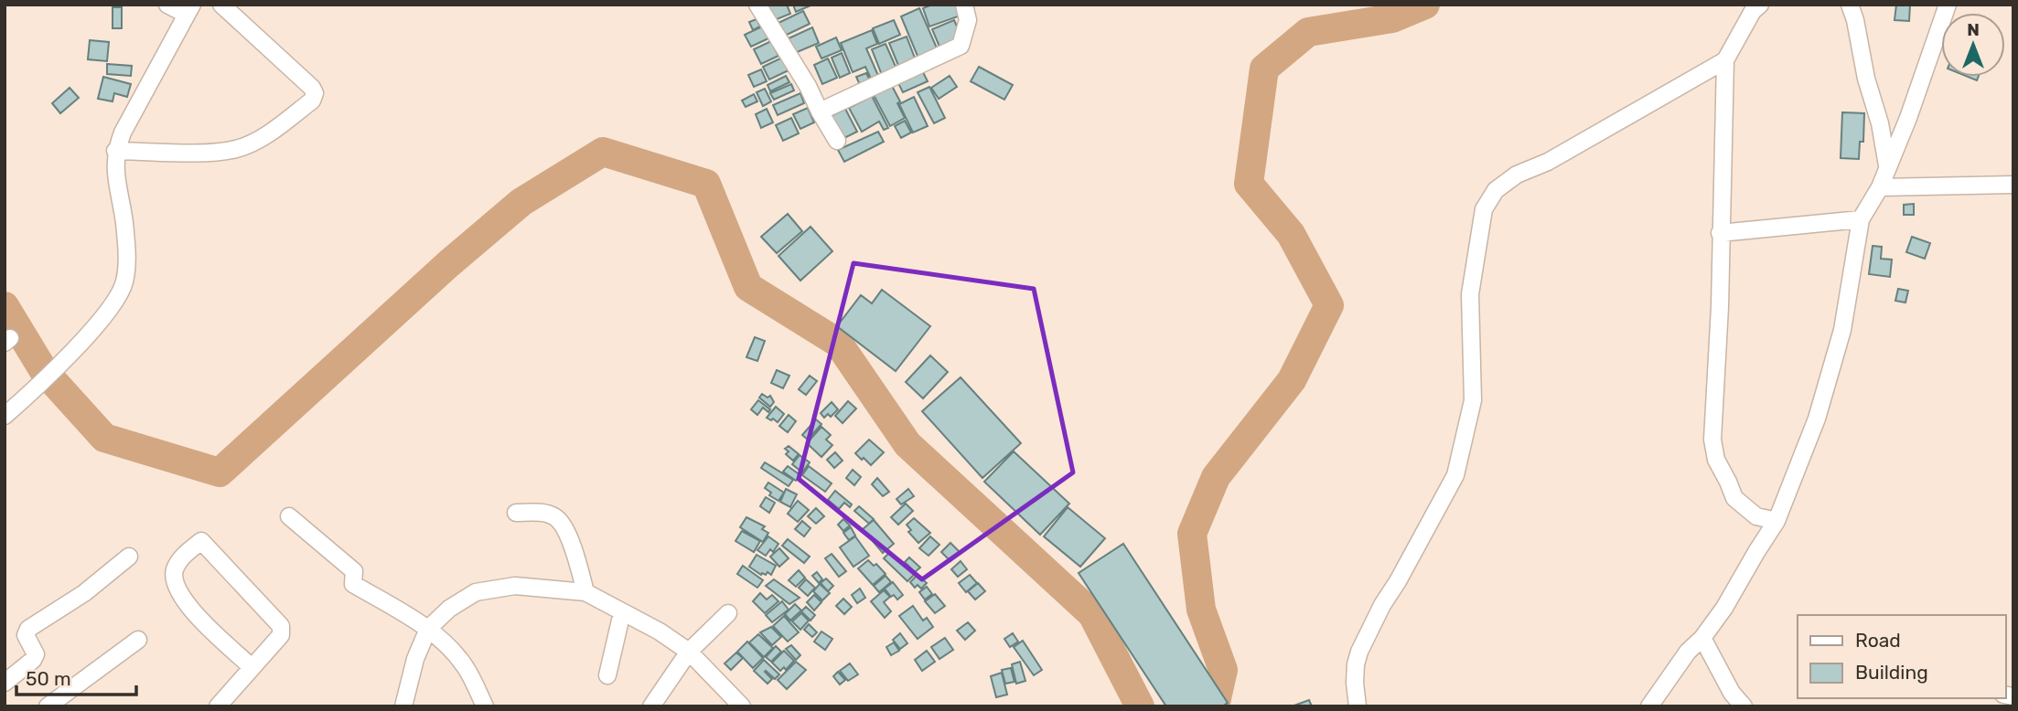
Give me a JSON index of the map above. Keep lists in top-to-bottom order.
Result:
{
  "legend": ["Road", "Building"],
  "scale_bar": "50 m",
  "north": "top"
}
